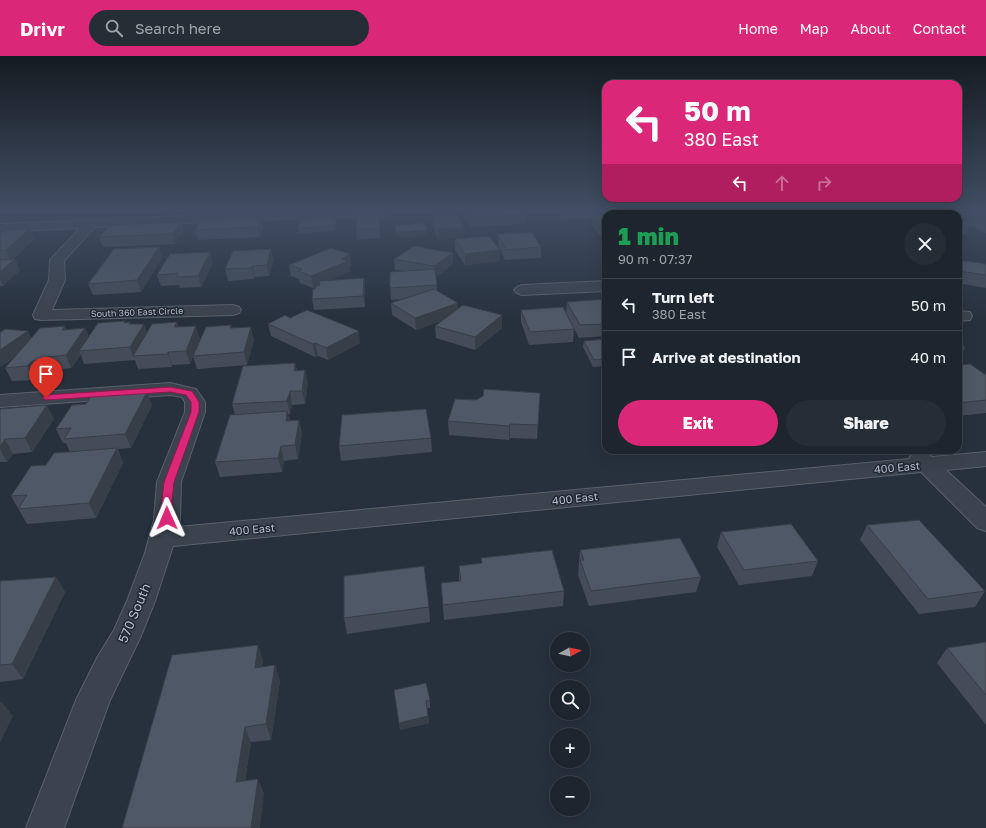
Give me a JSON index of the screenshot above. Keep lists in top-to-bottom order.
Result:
{
  "streets": {
    "street": ["South 360 East Circle", "400 East", "570 South"]
  },
  "crossings": [
    ["400 East", "570 South"]
  ],
  "north": "right",
  "page": {
    "header": "Drivr",
    "search": "Search here",
    "nav": [
      "Home",
      "Map",
      "About",
      "Contact"
    ],
    "turn": ["50 m", "380 East"],
    "heading": ["1 min", "90 m · 07:37"],
    "list": [
      {
        "name": "Turn left",
        "note": "380 East",
        "value": "50 m"
      },
      {
        "name": "Arrive at destination",
        "value": "40 m"
      }
    ],
    "buttons": ["Exit", "Share"],
    "map_buttons": ["+", "−"]
  }
}
